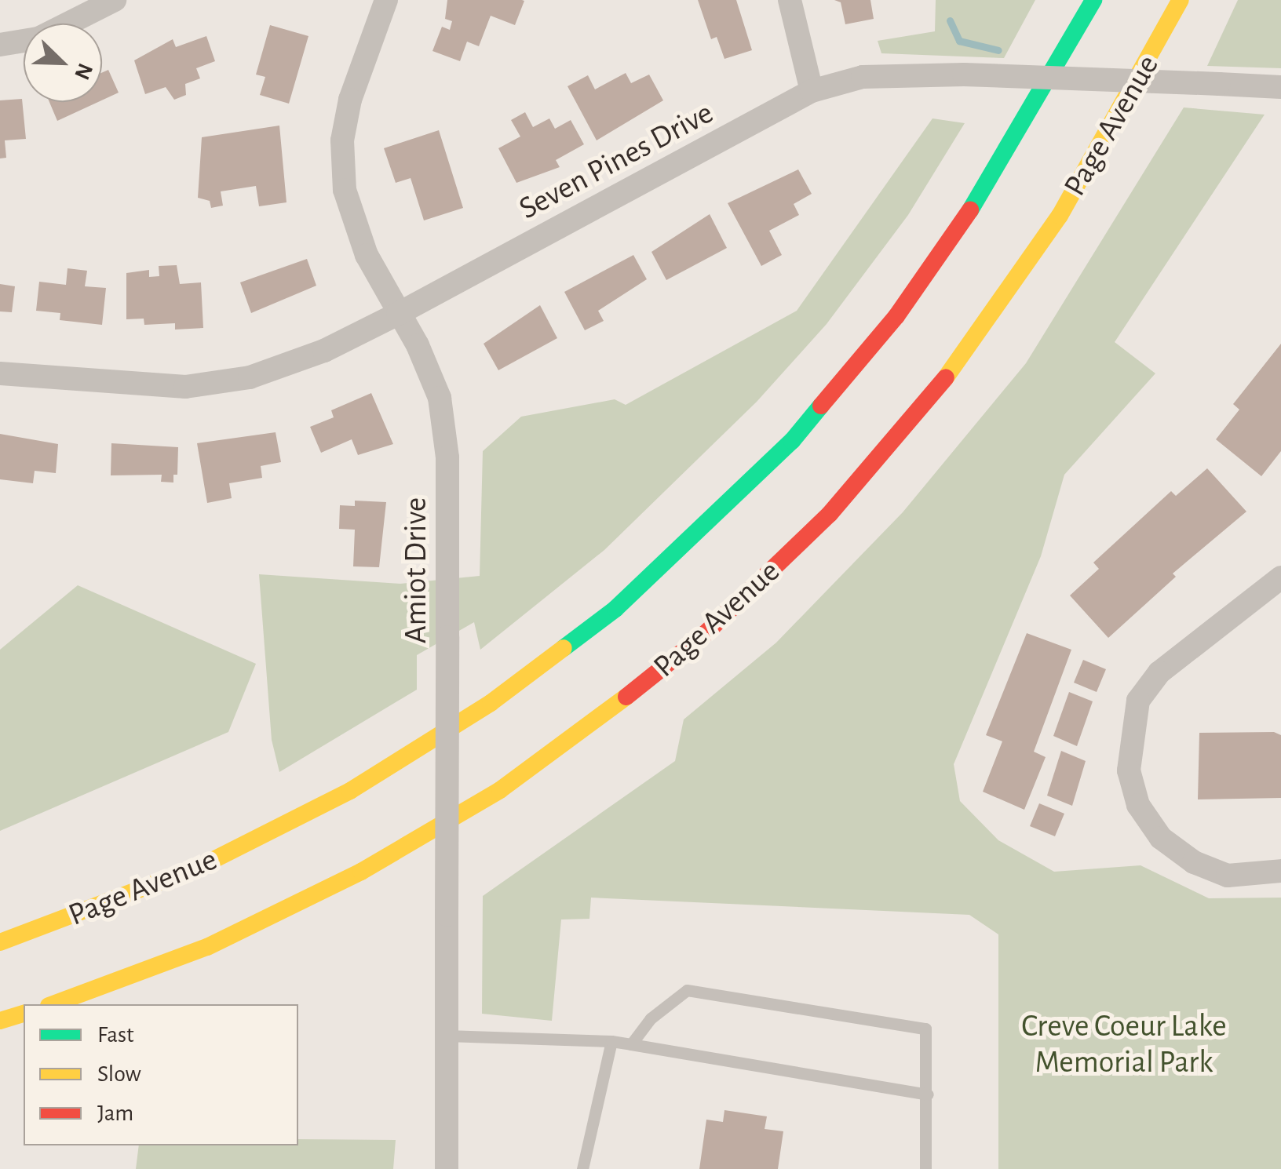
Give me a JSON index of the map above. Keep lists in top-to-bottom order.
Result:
{
  "streets": {
    "highway": ["Page Avenue"],
    "street": ["Seven Pines Drive", "Amiot Drive"]
  },
  "crossings": [
    ["Seven Pines Drive", "Amiot Drive"]
  ],
  "parks": ["Creve Coeur Lake Memorial Park"],
  "legend": ["Fast", "Slow", "Jam"],
  "north": "bottom right"
}
